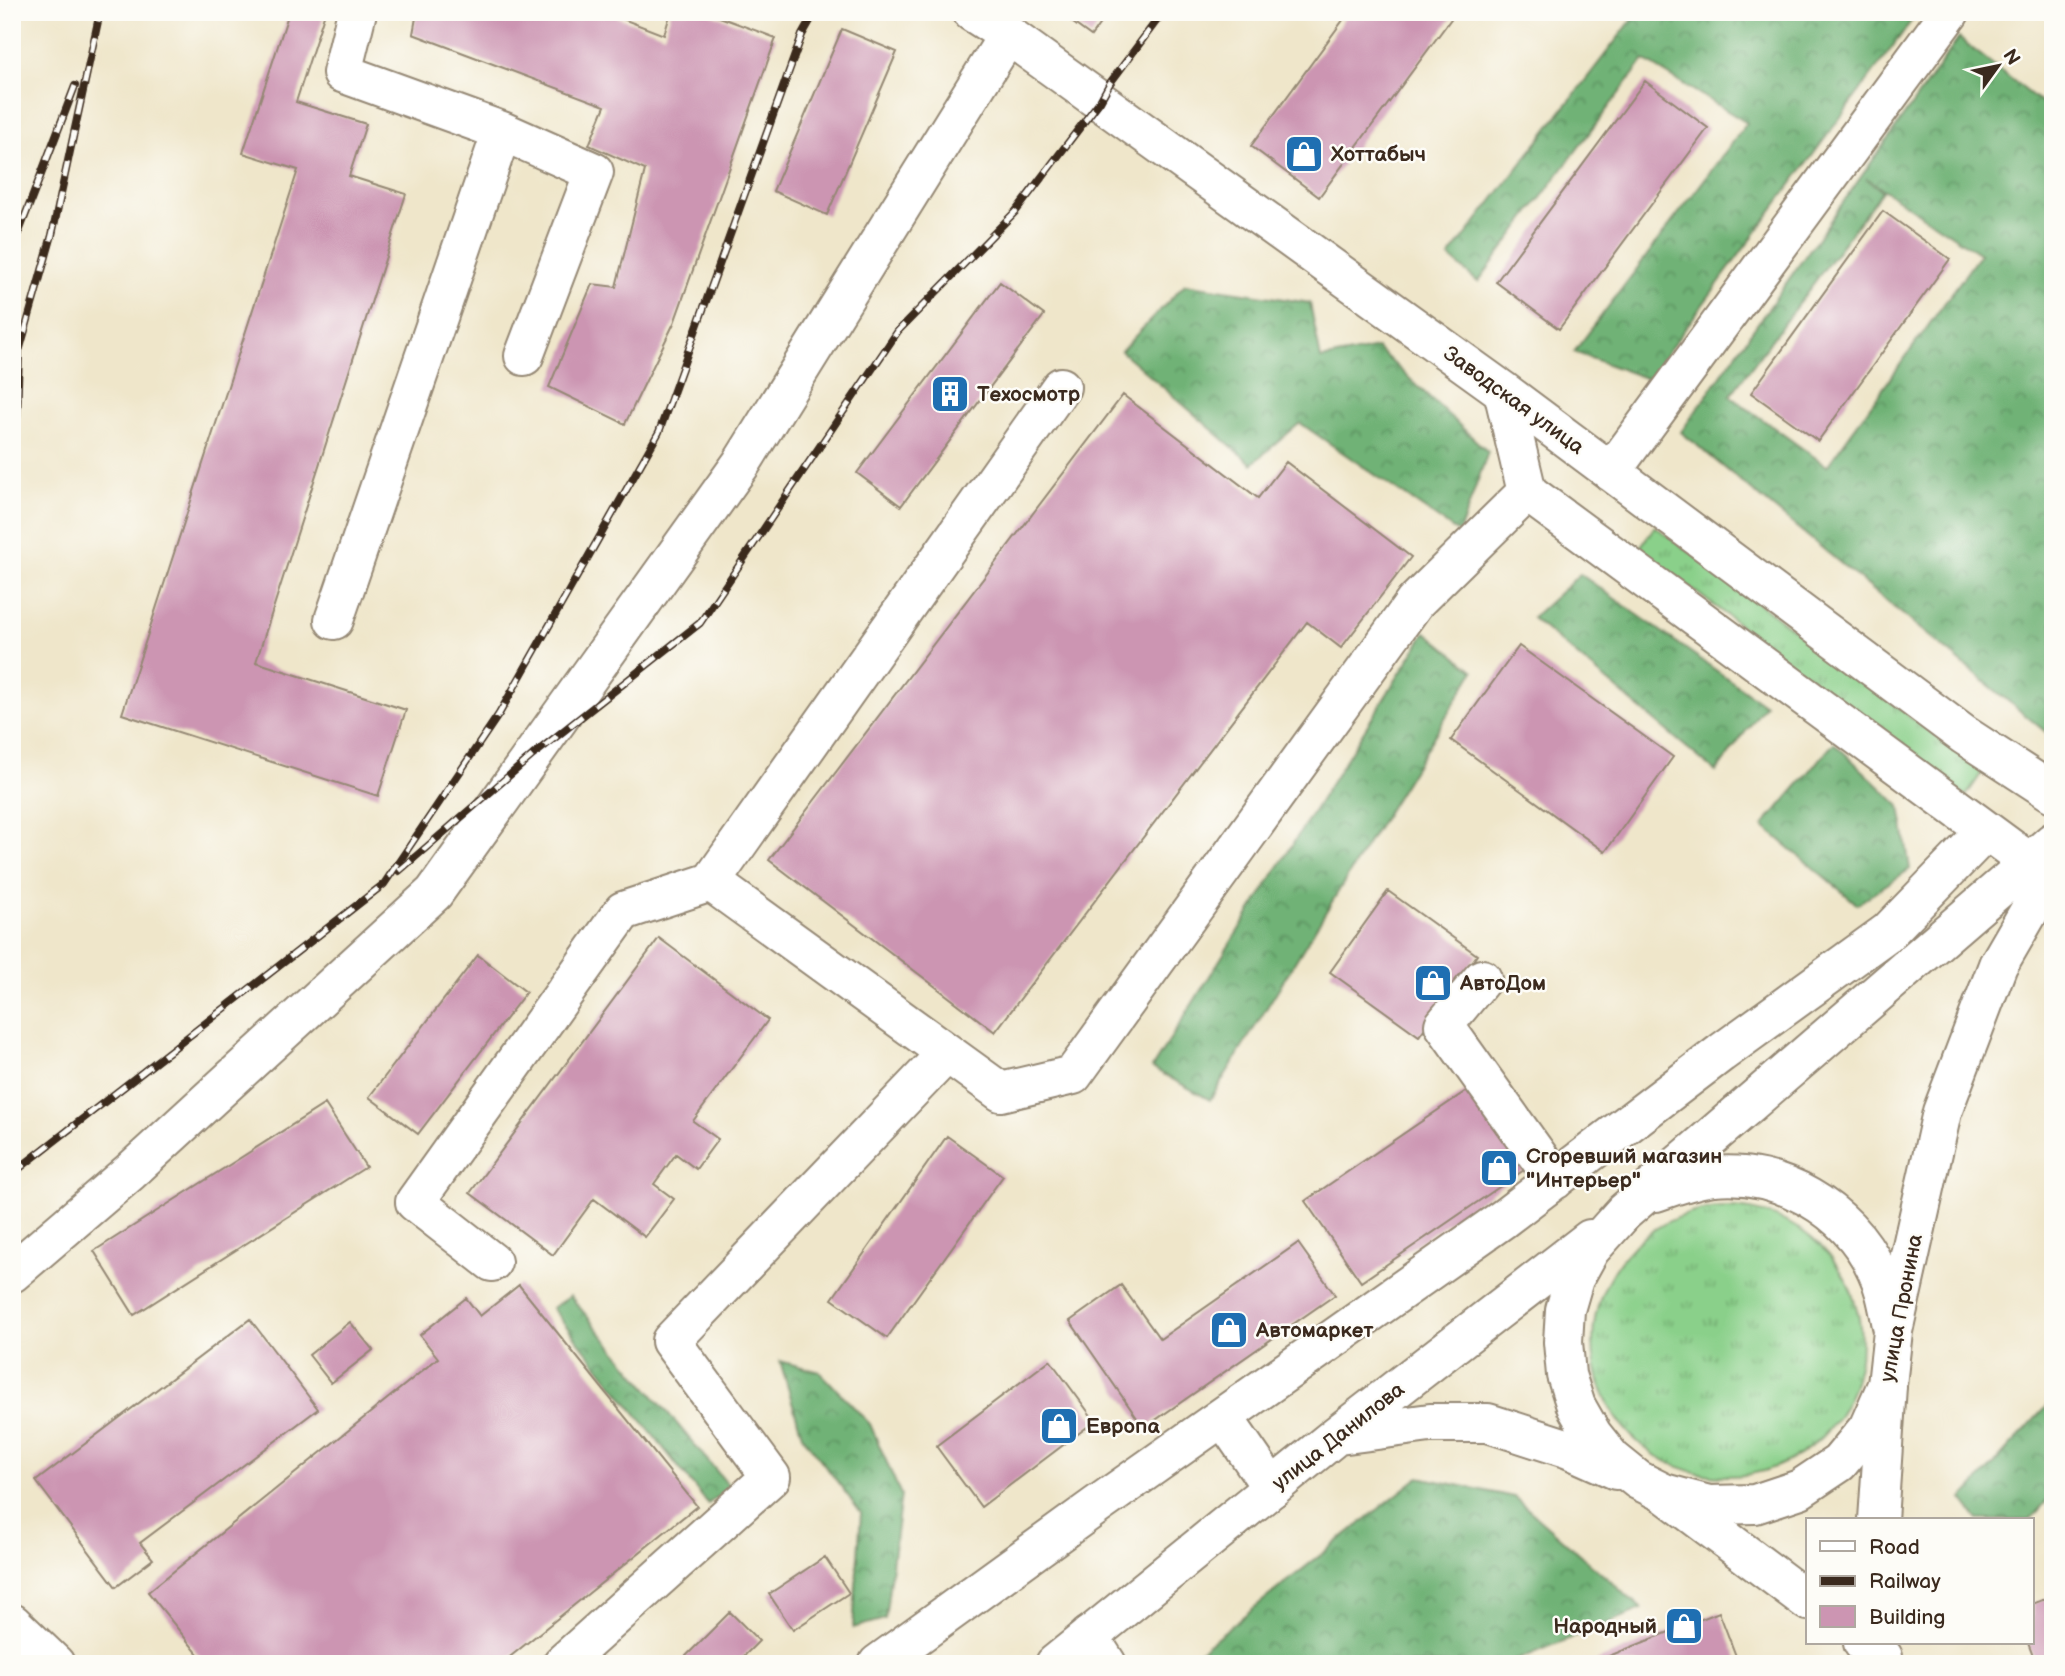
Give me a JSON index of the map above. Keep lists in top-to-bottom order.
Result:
{
  "streets": {
    "main road": ["Заводская улица", "улица Пронина", "улица Данилова"]
  },
  "crossings": [
    ["улица Пронина", "улица Данилова"]
  ],
  "places": {
    "shop": [
      "Хоттабыч",
      "АвтоДом",
      "Сгоревший магазин \"Интерьер\"",
      "Автомаркет",
      "Европа",
      "Народный"
    ],
    "building": ["Техосмотр"]
  },
  "legend": ["Road", "Railway", "Building"],
  "north": "top right"
}
